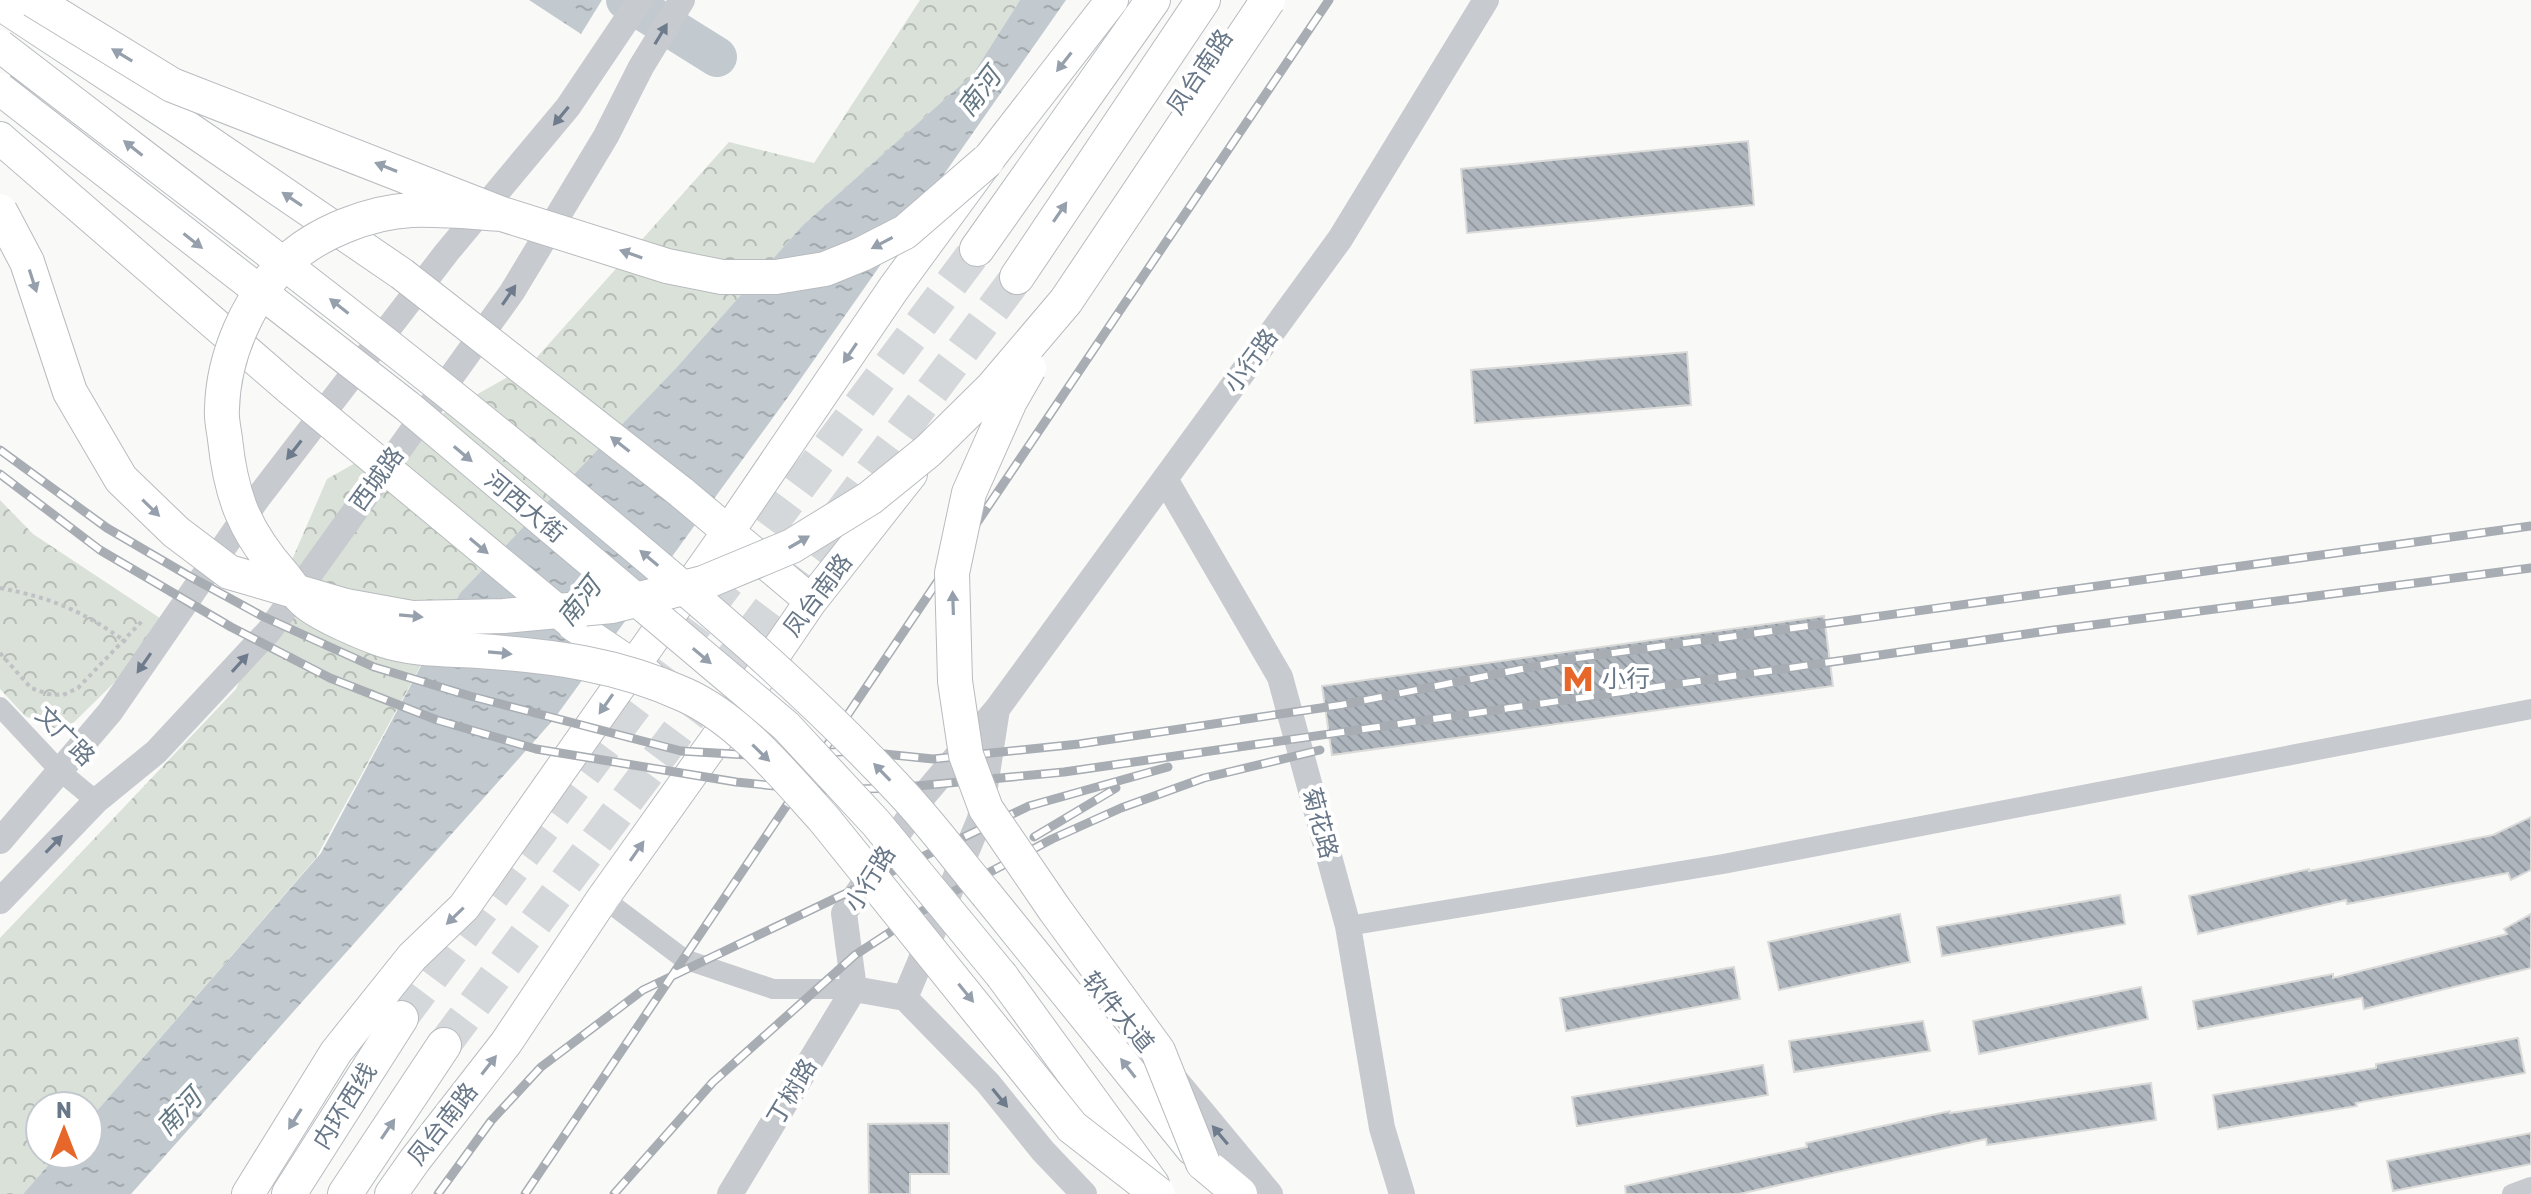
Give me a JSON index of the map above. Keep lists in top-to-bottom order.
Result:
{
  "streets": {
    "highway": ["凤台南路", "内环西线"],
    "main road": ["河西大街", "软件大道"],
    "street": [
      "小行路",
      "西城路",
      "文广路",
      "菊花路",
      "丁树路"
    ]
  },
  "crossings": [
    ["小行路", "菊花路"],
    ["小行路", "软件大道"],
    ["小行路", "丁树路"],
    ["西城路", "文广路"],
    ["河西大街", "软件大道"]
  ],
  "one_way": ["软件大道"],
  "water": ["南河"],
  "places": {
    "metro station": ["小行"]
  },
  "north": "top"
}
